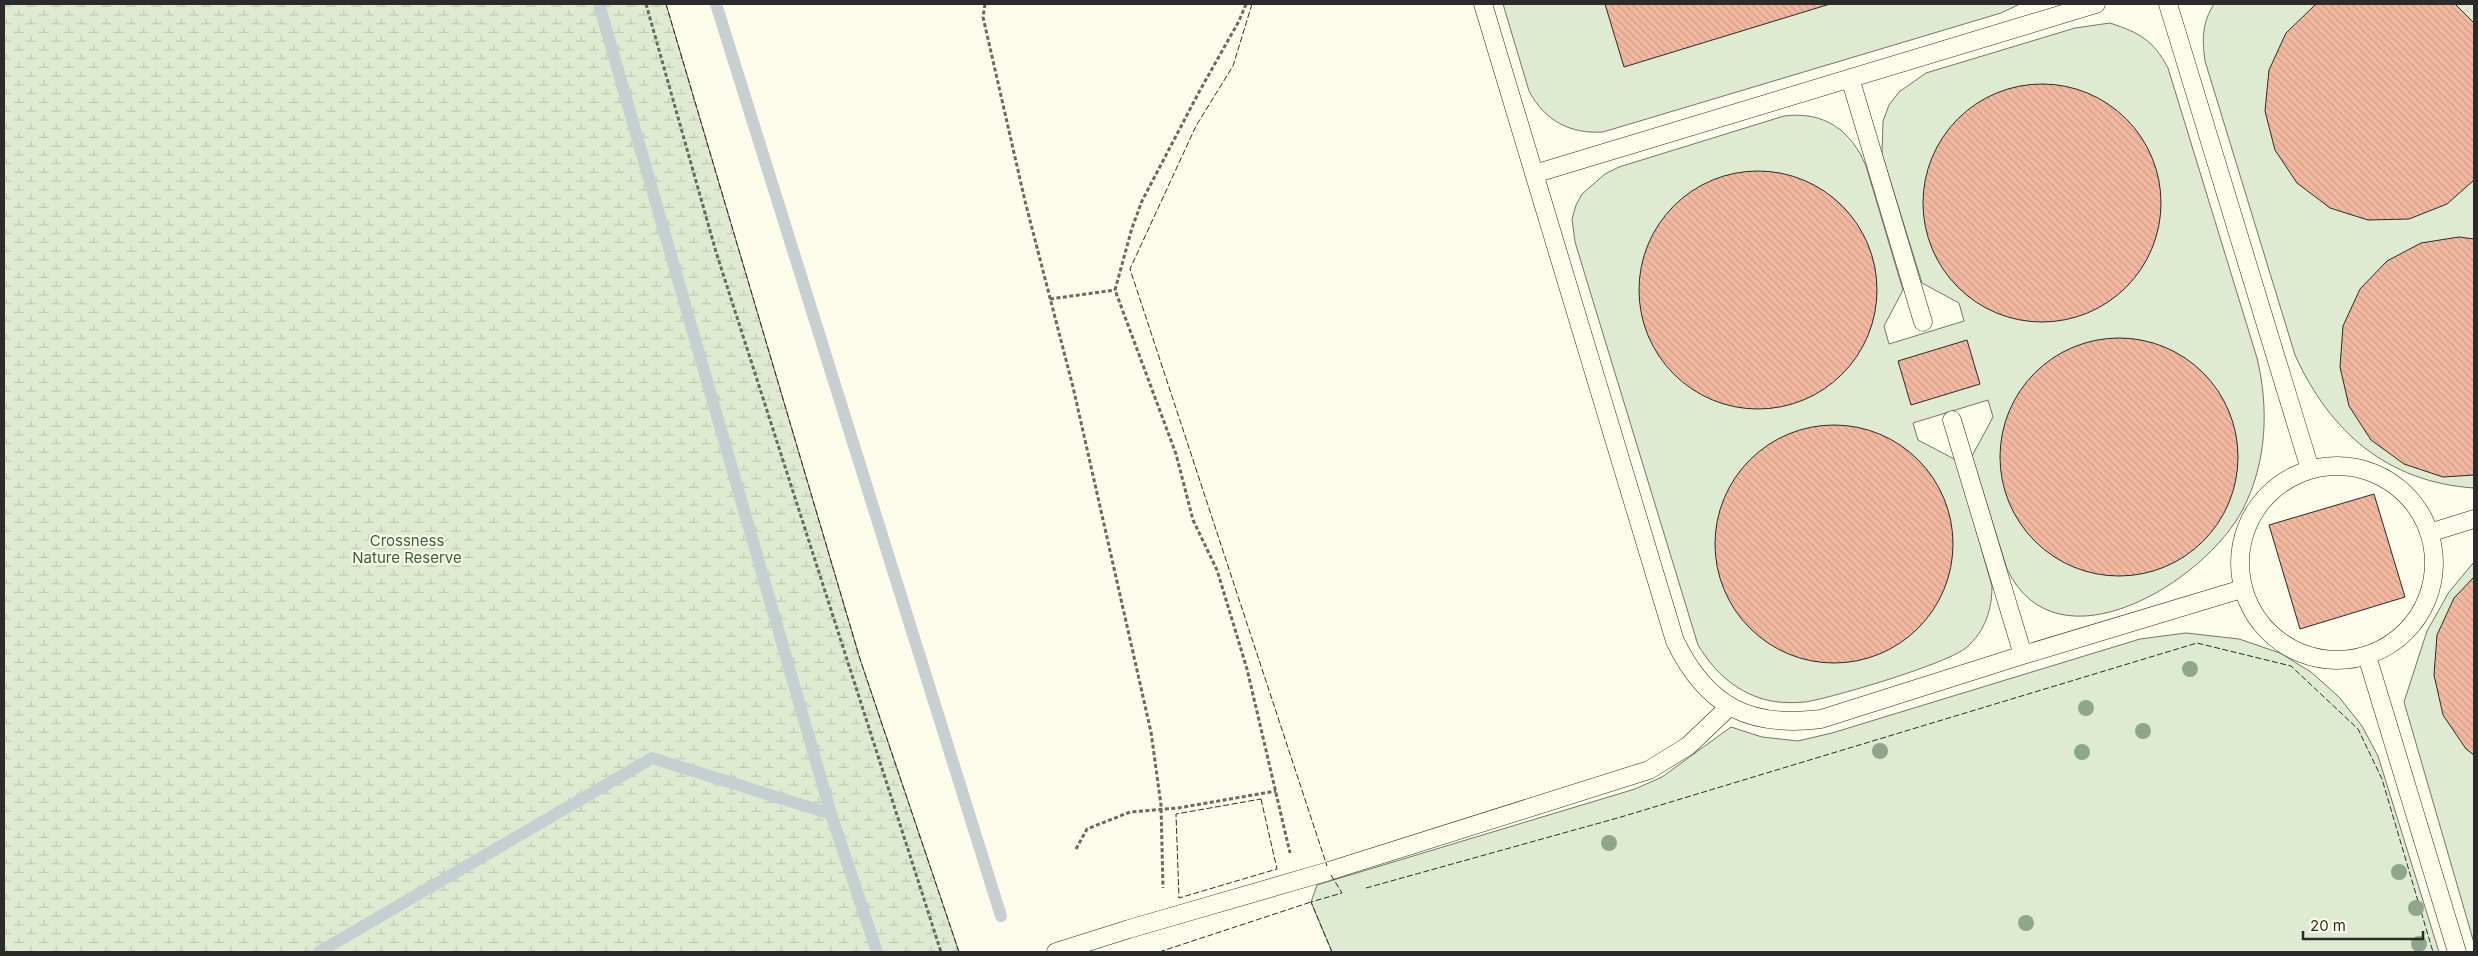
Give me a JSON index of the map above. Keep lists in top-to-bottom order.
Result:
{
  "parks": ["Crossness Nature Reserve"],
  "scale_bar": "20 m"
}
